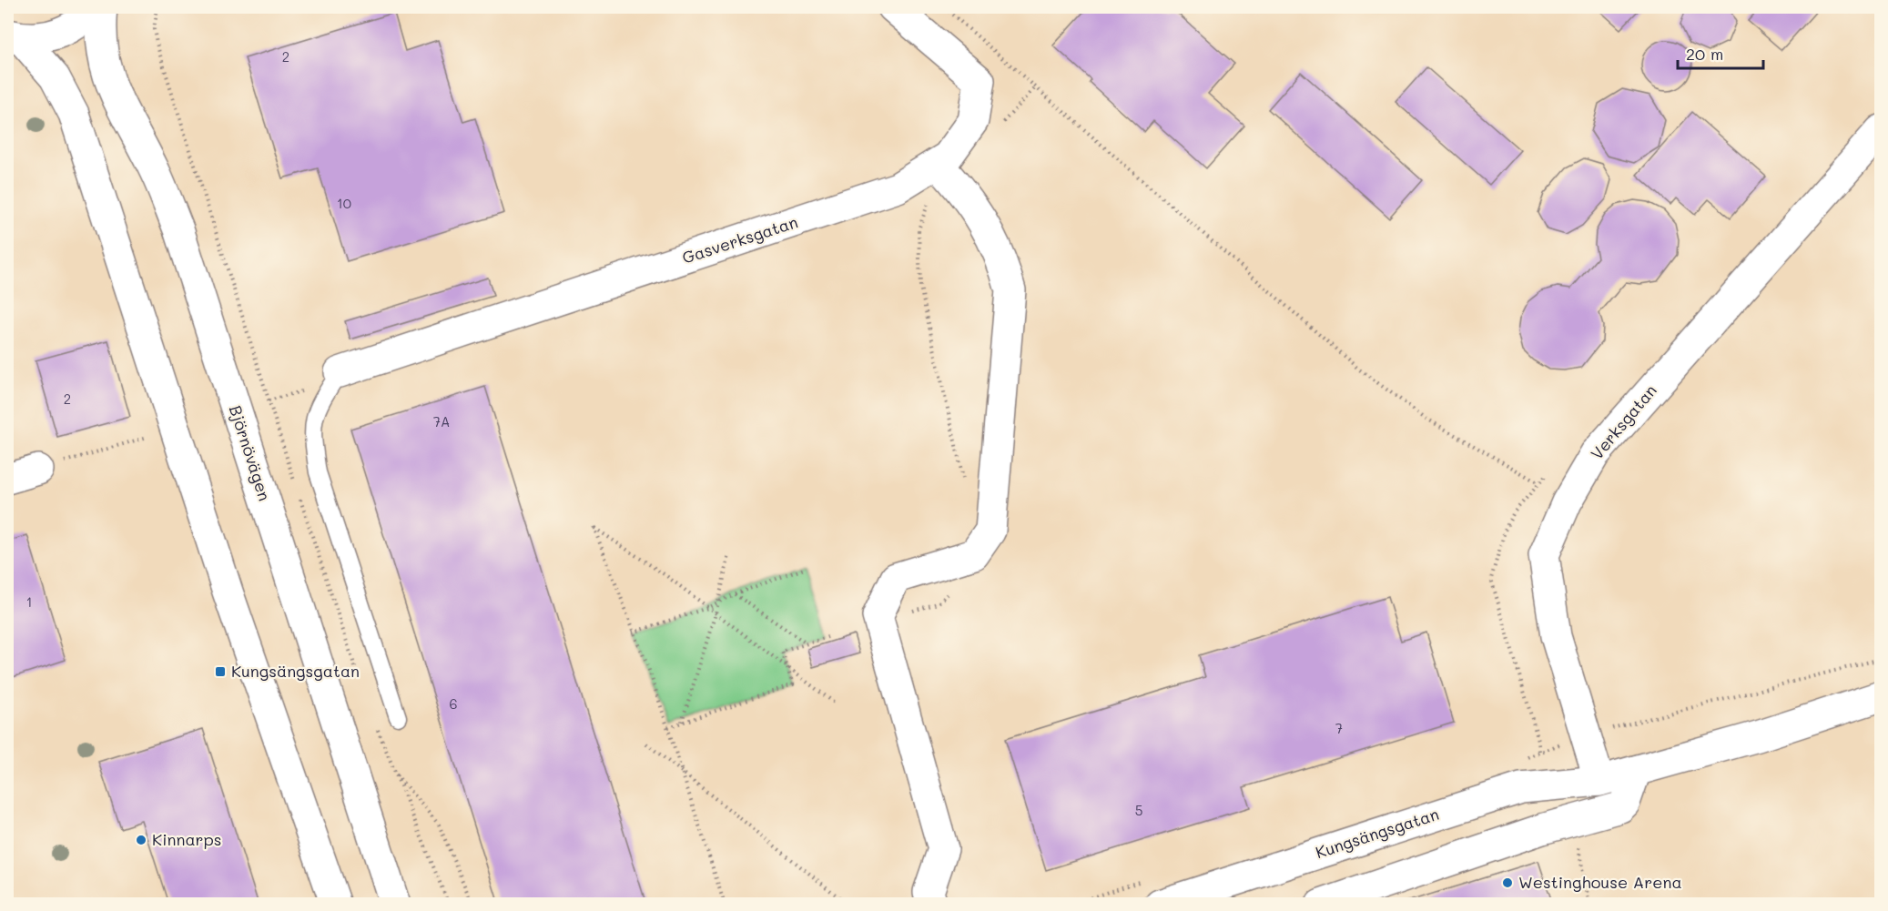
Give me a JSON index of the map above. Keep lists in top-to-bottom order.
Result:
{
  "streets": {
    "main road": [
      "Gasverksgatan",
      "Verksgatan",
      "Björnövägen",
      "Kungsängsgatan"
    ]
  },
  "crossings": [
    ["Verksgatan", "Kungsängsgatan"]
  ],
  "places": {
    "transit": ["Kungsängsgatan"],
    "other": ["Kinnarps", "Westinghouse Arena"]
  },
  "house_numbers": [
    "2",
    "10",
    "2",
    "7A",
    "1",
    "6",
    "7",
    "5"
  ],
  "scale_bar": "20 m"
}
